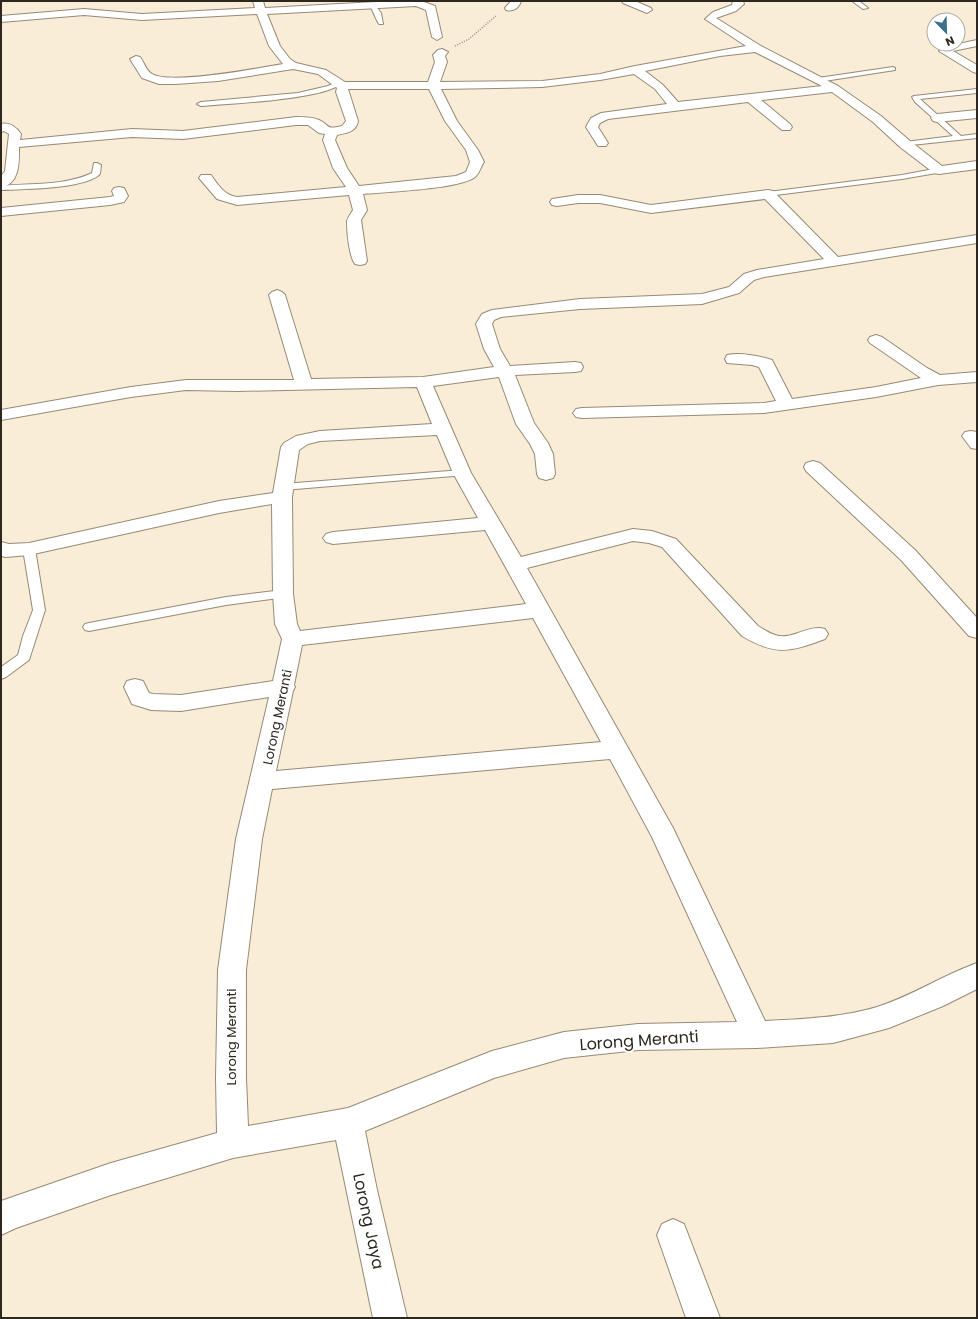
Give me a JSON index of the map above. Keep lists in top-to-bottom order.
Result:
{
  "streets": {
    "street": ["Lorong Meranti", "Lorong Jaya"]
  },
  "crossings": [
    ["Lorong Meranti", "Lorong Jaya"]
  ],
  "north": "bottom right"
}
